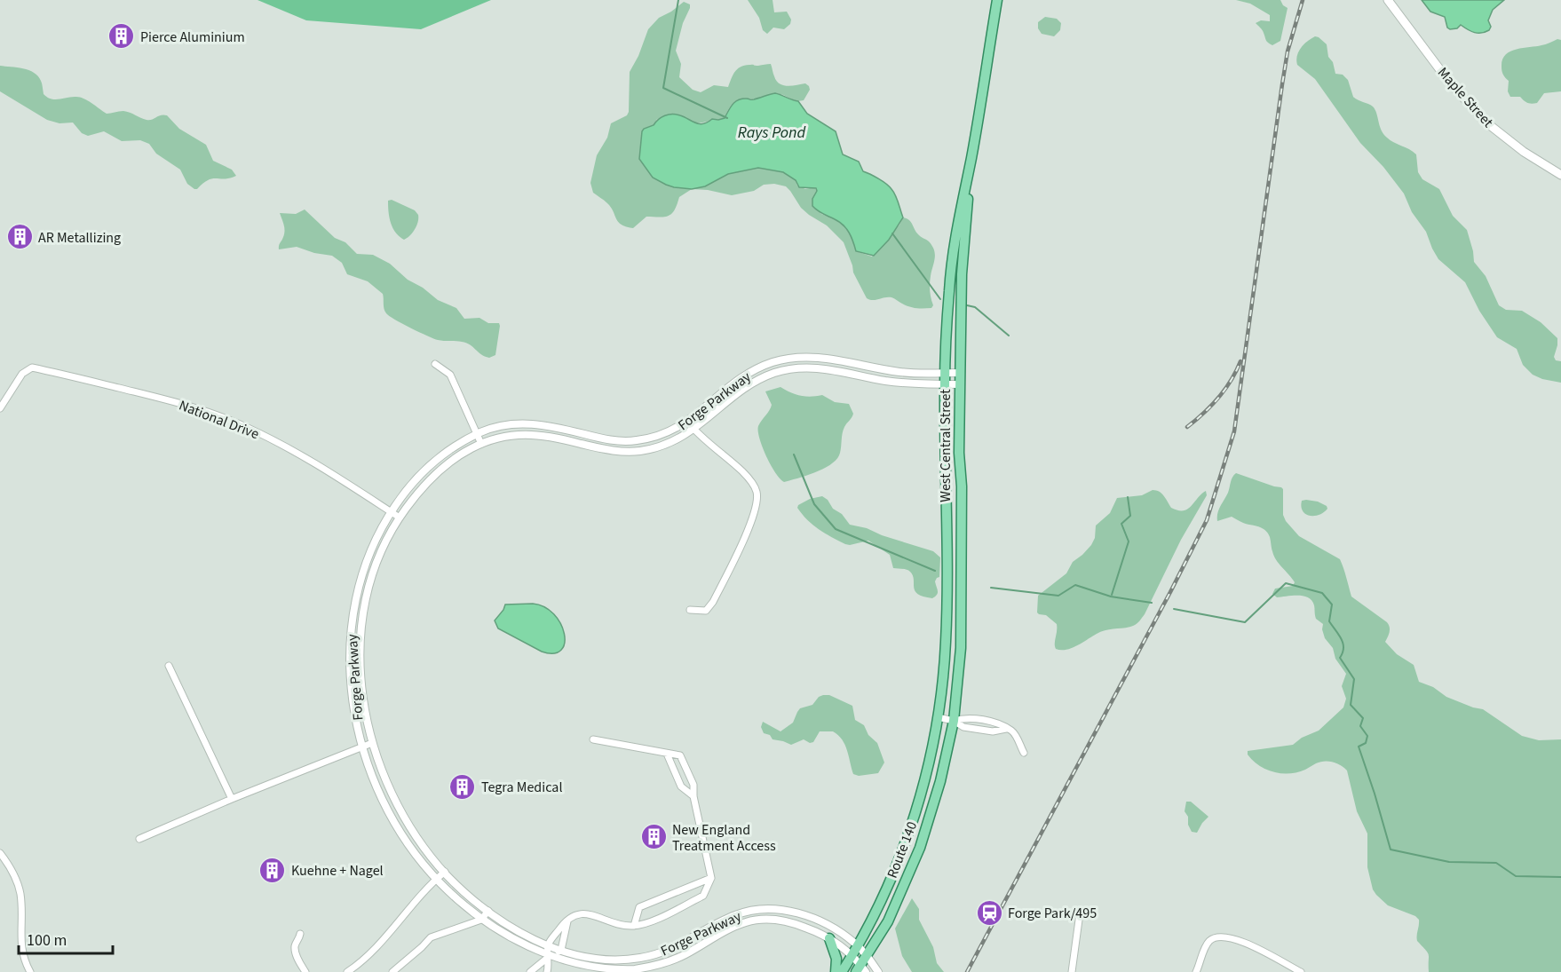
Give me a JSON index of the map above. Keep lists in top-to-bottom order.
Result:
{
  "streets": {
    "main road": ["Maple Street", "West Central Street", "Route 140"],
    "street": ["Forge Parkway", "National Drive"]
  },
  "crossings": [
    ["Forge Parkway", "National Drive"],
    ["Forge Parkway", "West Central Street"],
    ["Forge Parkway", "Route 140"],
    ["West Central Street", "Route 140"]
  ],
  "water": ["Rays Pond"],
  "places": {
    "building": [
      "Pierce Aluminium",
      "AR Metallizing",
      "Tegra Medical",
      "New England Treatment Access",
      "Kuehne + Nagel"
    ],
    "station": ["Forge Park/495"]
  },
  "scale_bar": "100 m"
}
